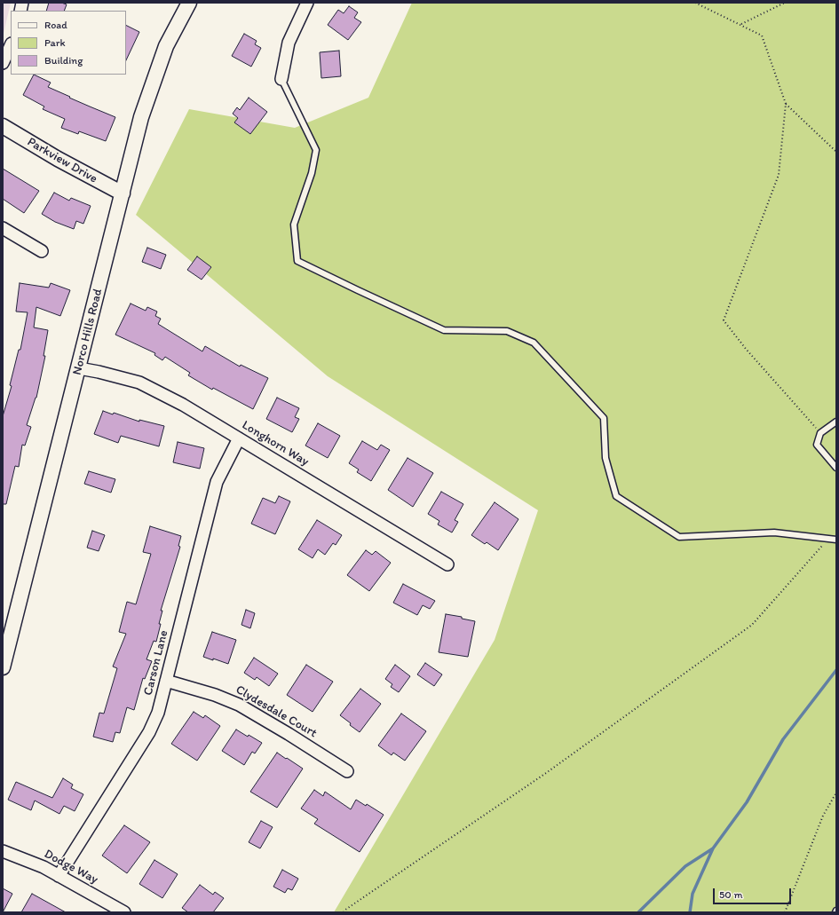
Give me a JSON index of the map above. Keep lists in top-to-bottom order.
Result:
{
  "streets": {
    "street": [
      "Parkview Drive",
      "Norco Hills Road",
      "Longhorn Way",
      "Carson Lane",
      "Clydesdale Court",
      "Dodge Way"
    ]
  },
  "crossings": [
    ["Parkview Drive", "Norco Hills Road"],
    ["Norco Hills Road", "Longhorn Way"],
    ["Longhorn Way", "Carson Lane"],
    ["Carson Lane", "Clydesdale Court"],
    ["Carson Lane", "Dodge Way"]
  ],
  "legend": ["Road", "Park", "Building"],
  "scale_bar": "50 m"
}
